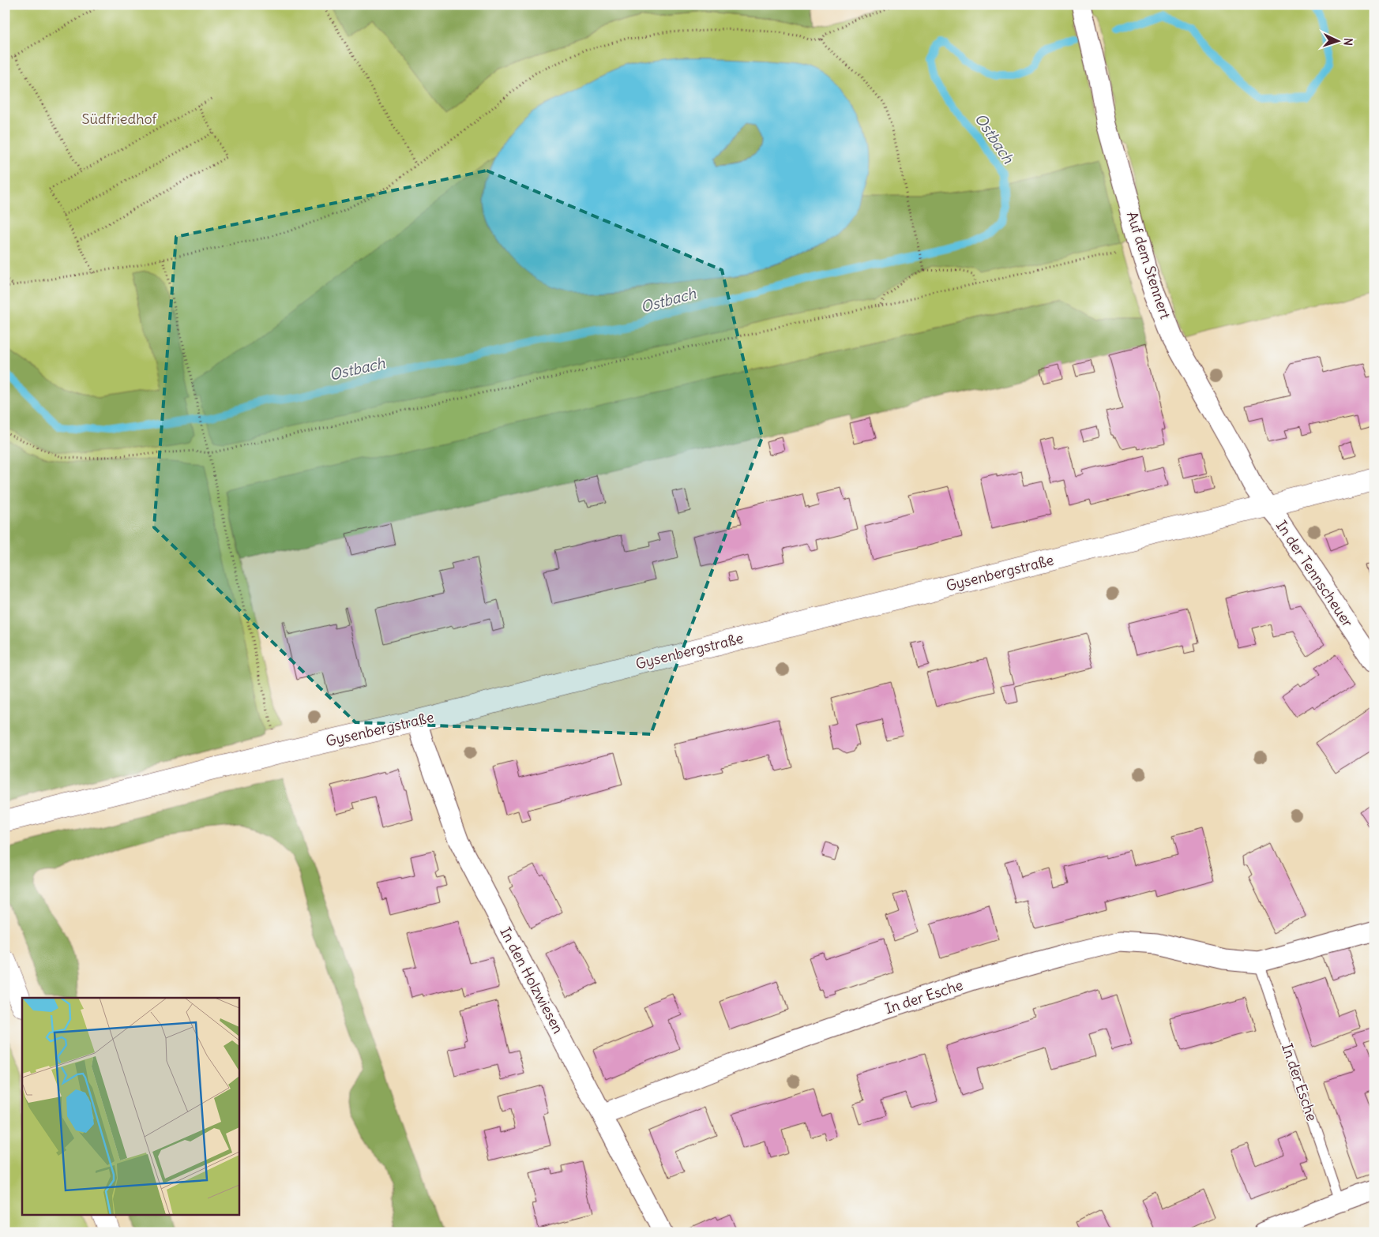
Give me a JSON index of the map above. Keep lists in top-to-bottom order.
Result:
{
  "streets": {
    "street": [
      "Auf dem Stennert",
      "Gysenbergstraße",
      "In der Tennscheuer",
      "In den Holzwiesen",
      "In der Esche"
    ]
  },
  "crossings": [
    ["Auf dem Stennert", "Gysenbergstraße"],
    ["Auf dem Stennert", "In der Tennscheuer"],
    ["Gysenbergstraße", "In der Tennscheuer"],
    ["Gysenbergstraße", "In den Holzwiesen"],
    ["In den Holzwiesen", "In der Esche"]
  ],
  "water": ["Ostbach"],
  "parks": ["Südfriedhof"],
  "north": "right"
}
